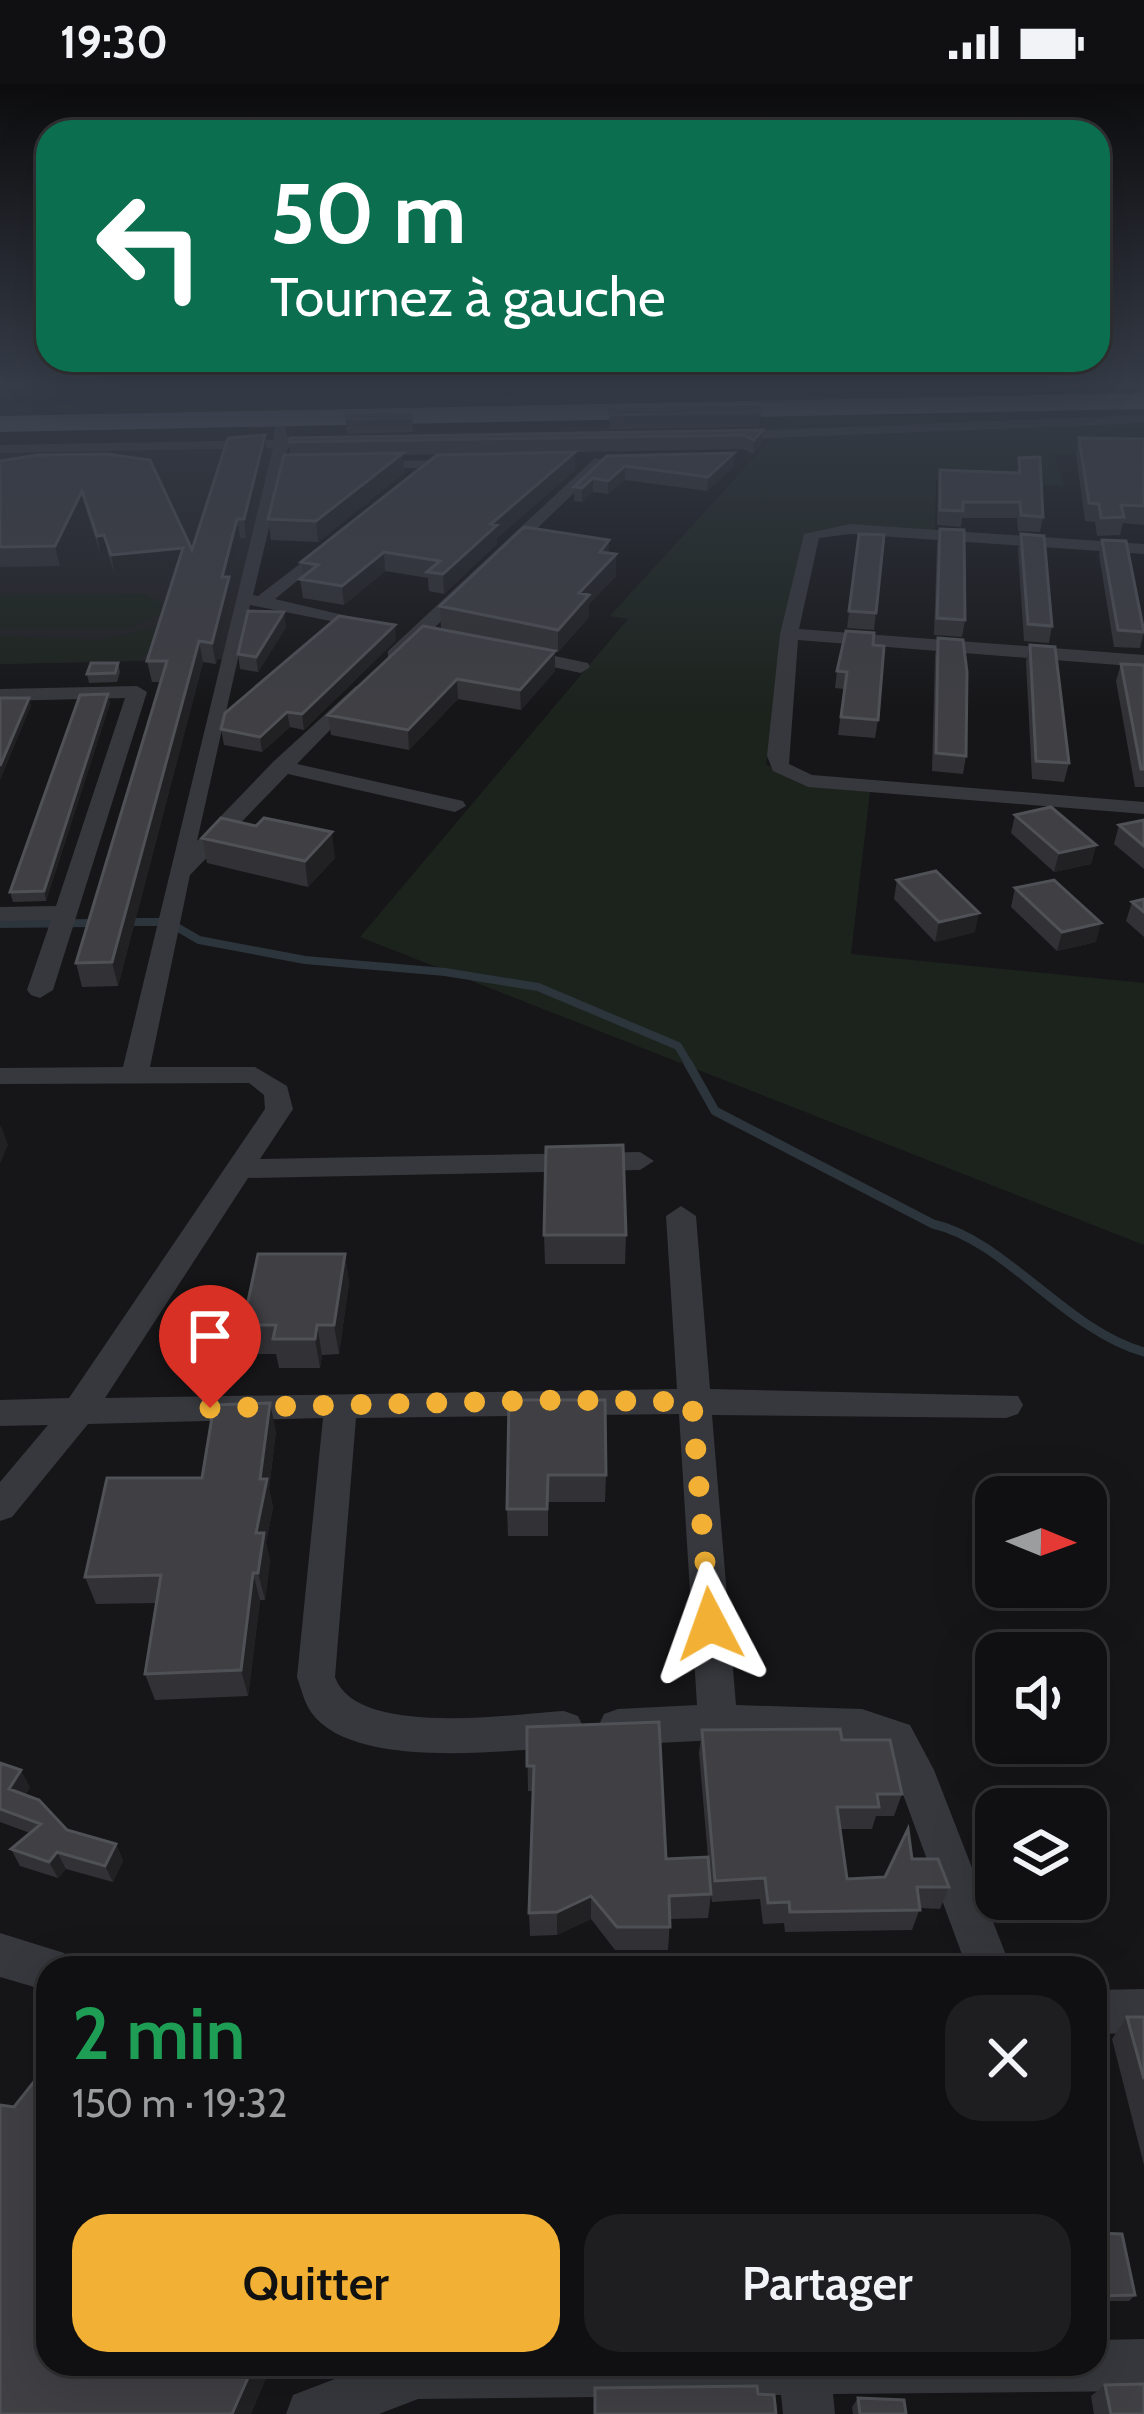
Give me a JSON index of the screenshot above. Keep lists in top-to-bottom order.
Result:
{
  "north": "right",
  "page": {
    "status": "19:30",
    "turn": ["50 m", "Tournez à gauche"],
    "heading": ["2 min", "150 m · 19:32"],
    "buttons": ["Quitter", "Partager"]
  }
}
